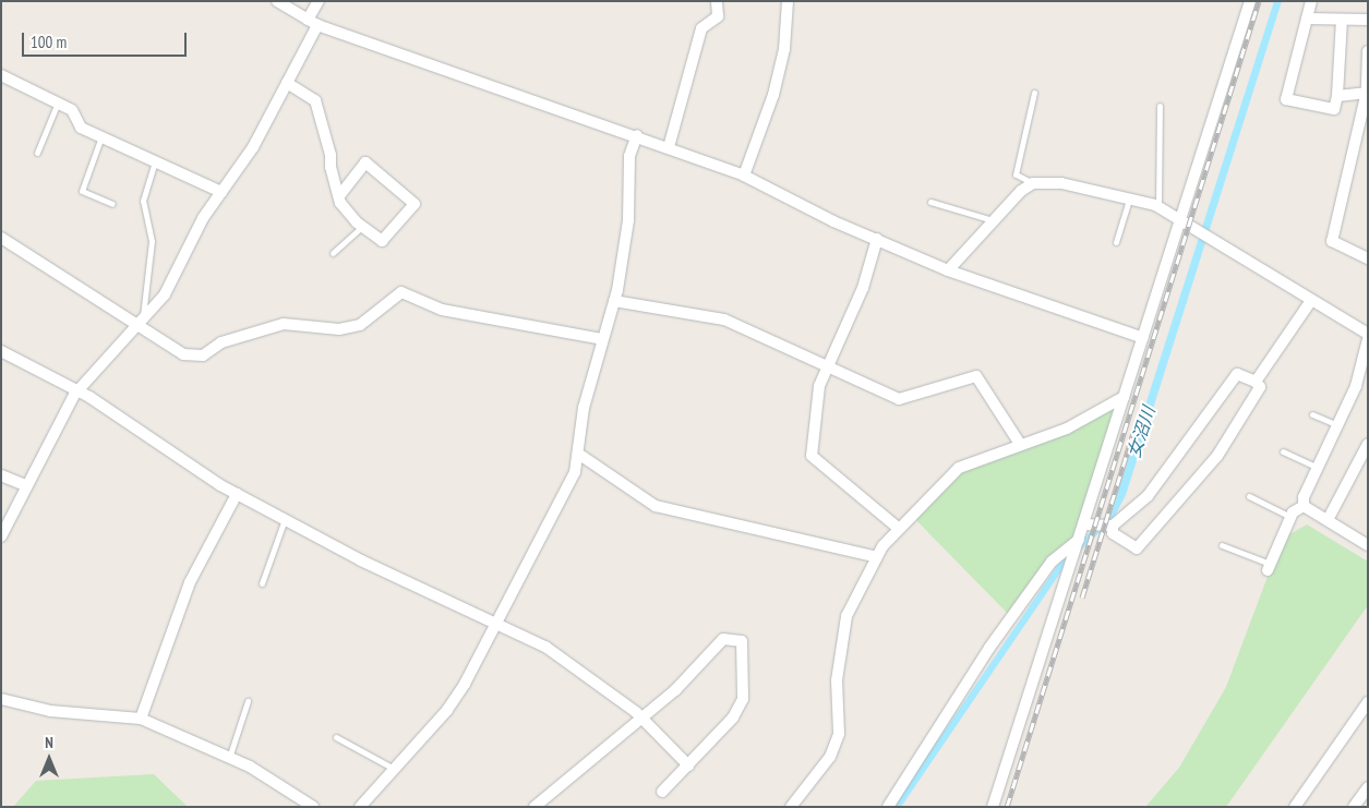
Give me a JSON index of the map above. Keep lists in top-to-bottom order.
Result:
{
  "water": ["女沼川"],
  "scale_bar": "100 m",
  "north": "top"
}
